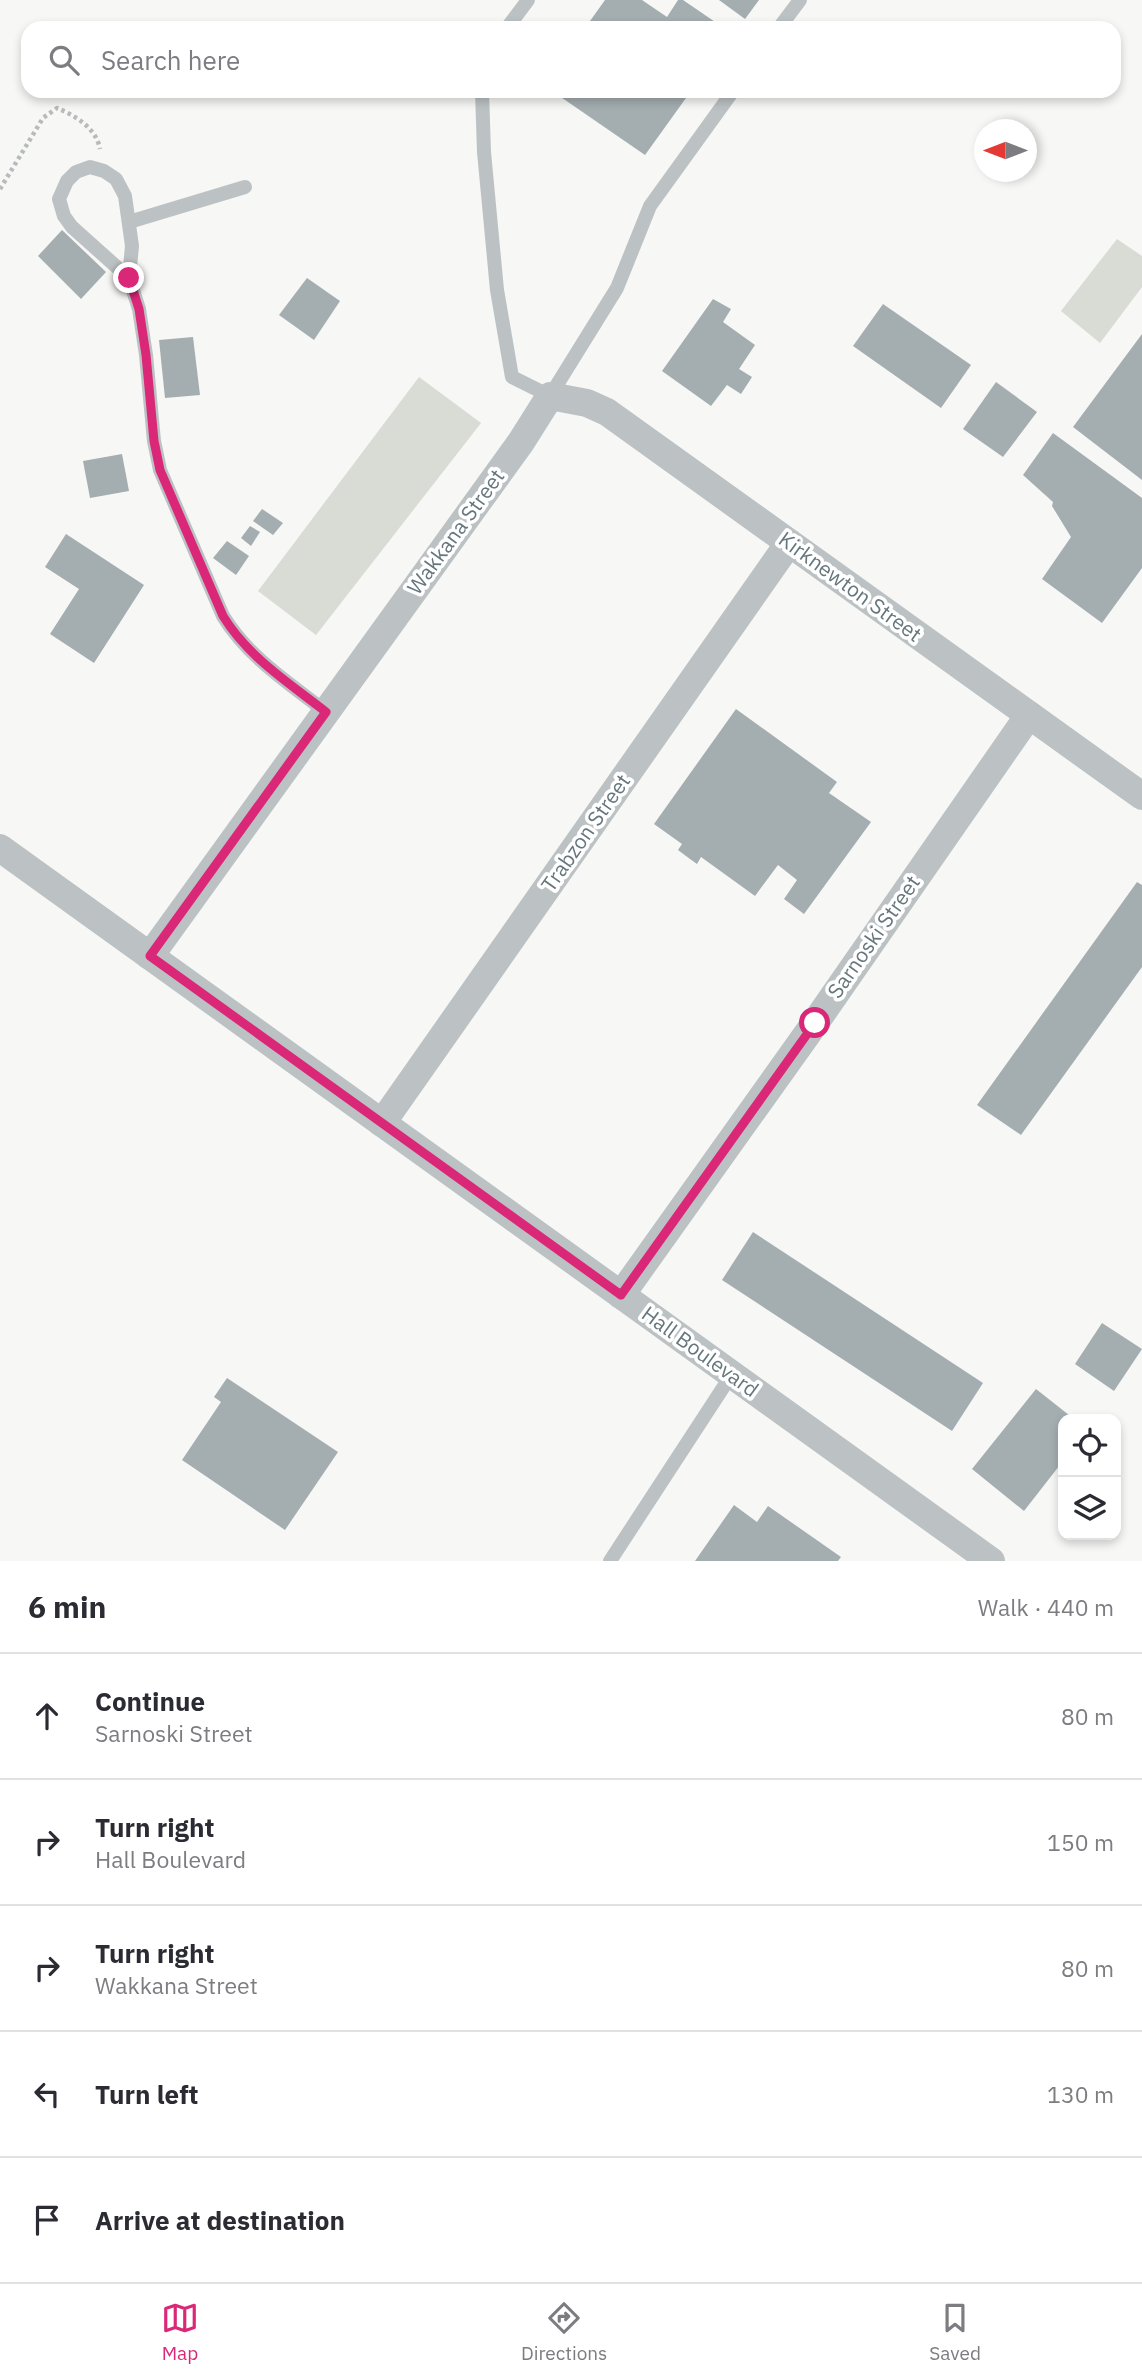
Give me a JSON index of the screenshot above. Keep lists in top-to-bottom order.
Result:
{
  "streets": {
    "street": [
      "Wakkana Street",
      "Kirknewton Street",
      "Trabzon Street",
      "Sarnoski Street",
      "Hall Boulevard"
    ]
  },
  "crossings": [
    ["Wakkana Street", "Kirknewton Street"],
    ["Wakkana Street", "Hall Boulevard"],
    ["Kirknewton Street", "Trabzon Street"],
    ["Kirknewton Street", "Sarnoski Street"],
    ["Trabzon Street", "Hall Boulevard"],
    ["Sarnoski Street", "Hall Boulevard"]
  ],
  "north": "left",
  "page": {
    "search": "Search here",
    "heading": ["6 min", "Walk · 440 m"],
    "list": [
      ["Continue", "Sarnoski Street", "80 m"],
      ["Turn right", "Hall Boulevard", "150 m"],
      ["Turn right", "Wakkana Street", "80 m"],
      ["Turn left", "130 m"],
      "Arrive at destination"
    ],
    "nav": ["Map", "Directions", "Saved"]
  }
}
